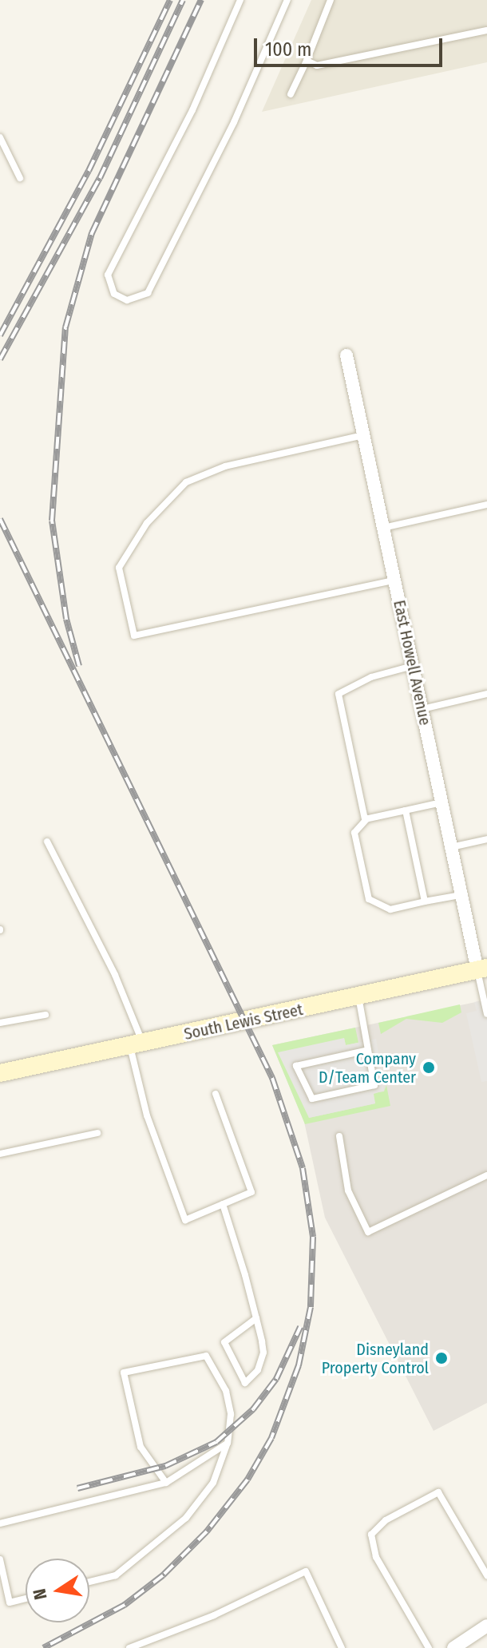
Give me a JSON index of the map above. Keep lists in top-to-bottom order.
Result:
{
  "streets": {
    "main road": ["South Lewis Street"],
    "street": ["East Howell Avenue"]
  },
  "crossings": [
    ["East Howell Avenue", "South Lewis Street"]
  ],
  "places": ["Company D/Team Center", "Disneyland Property Control"],
  "scale_bar": "100 m",
  "north": "left"
}
